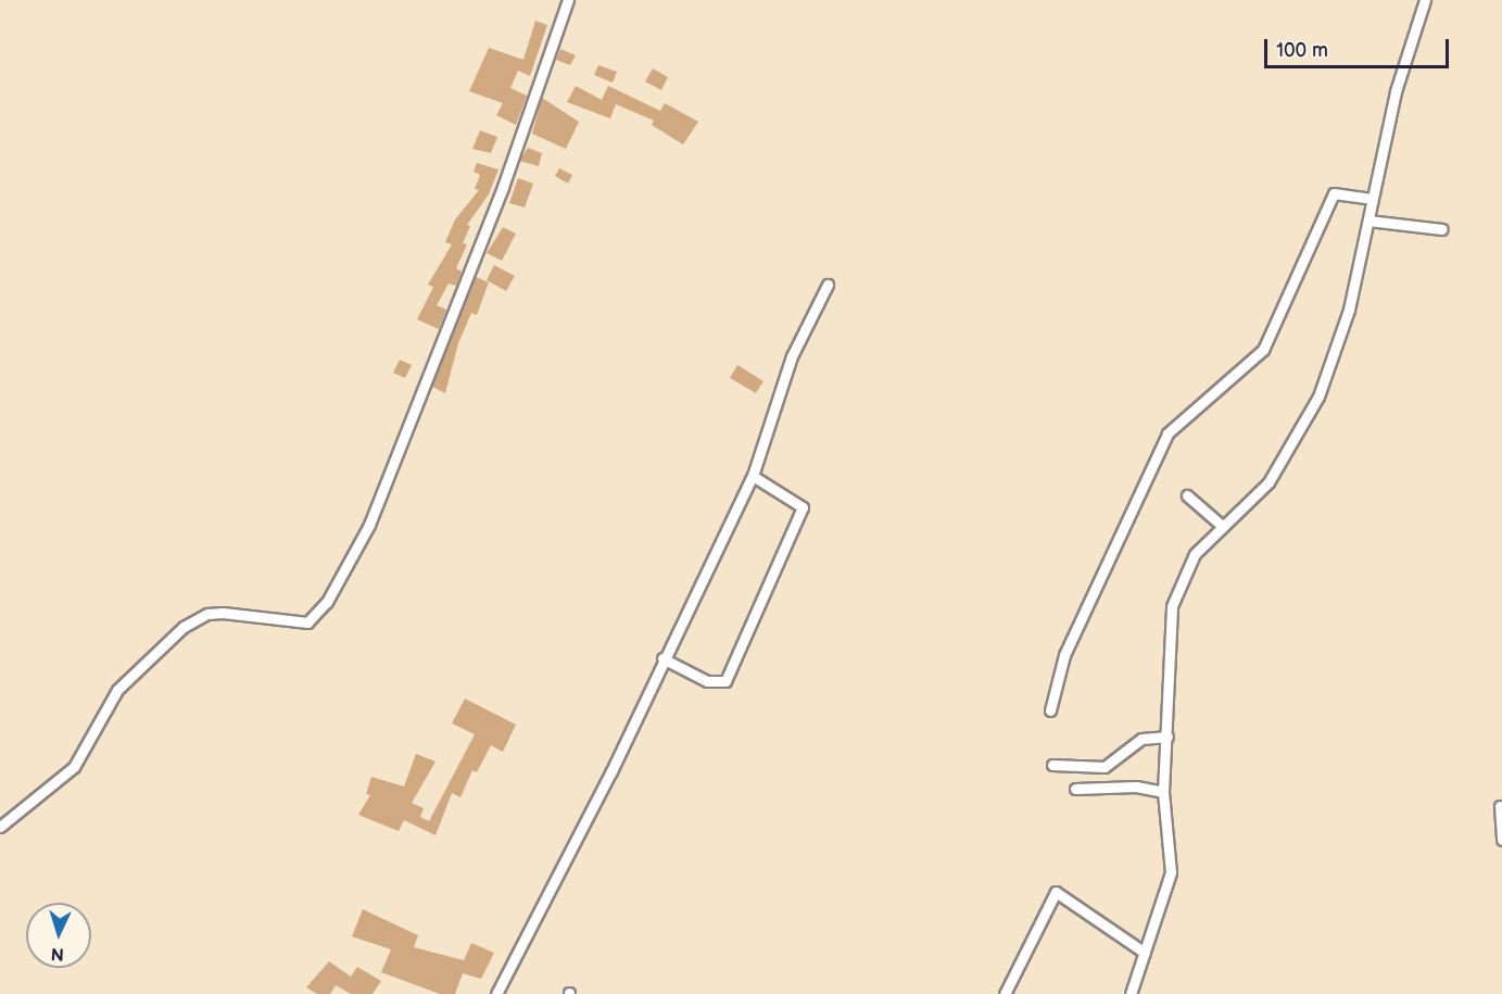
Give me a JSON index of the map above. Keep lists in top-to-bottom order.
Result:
{
  "scale_bar": "100 m",
  "north": "bottom"
}
